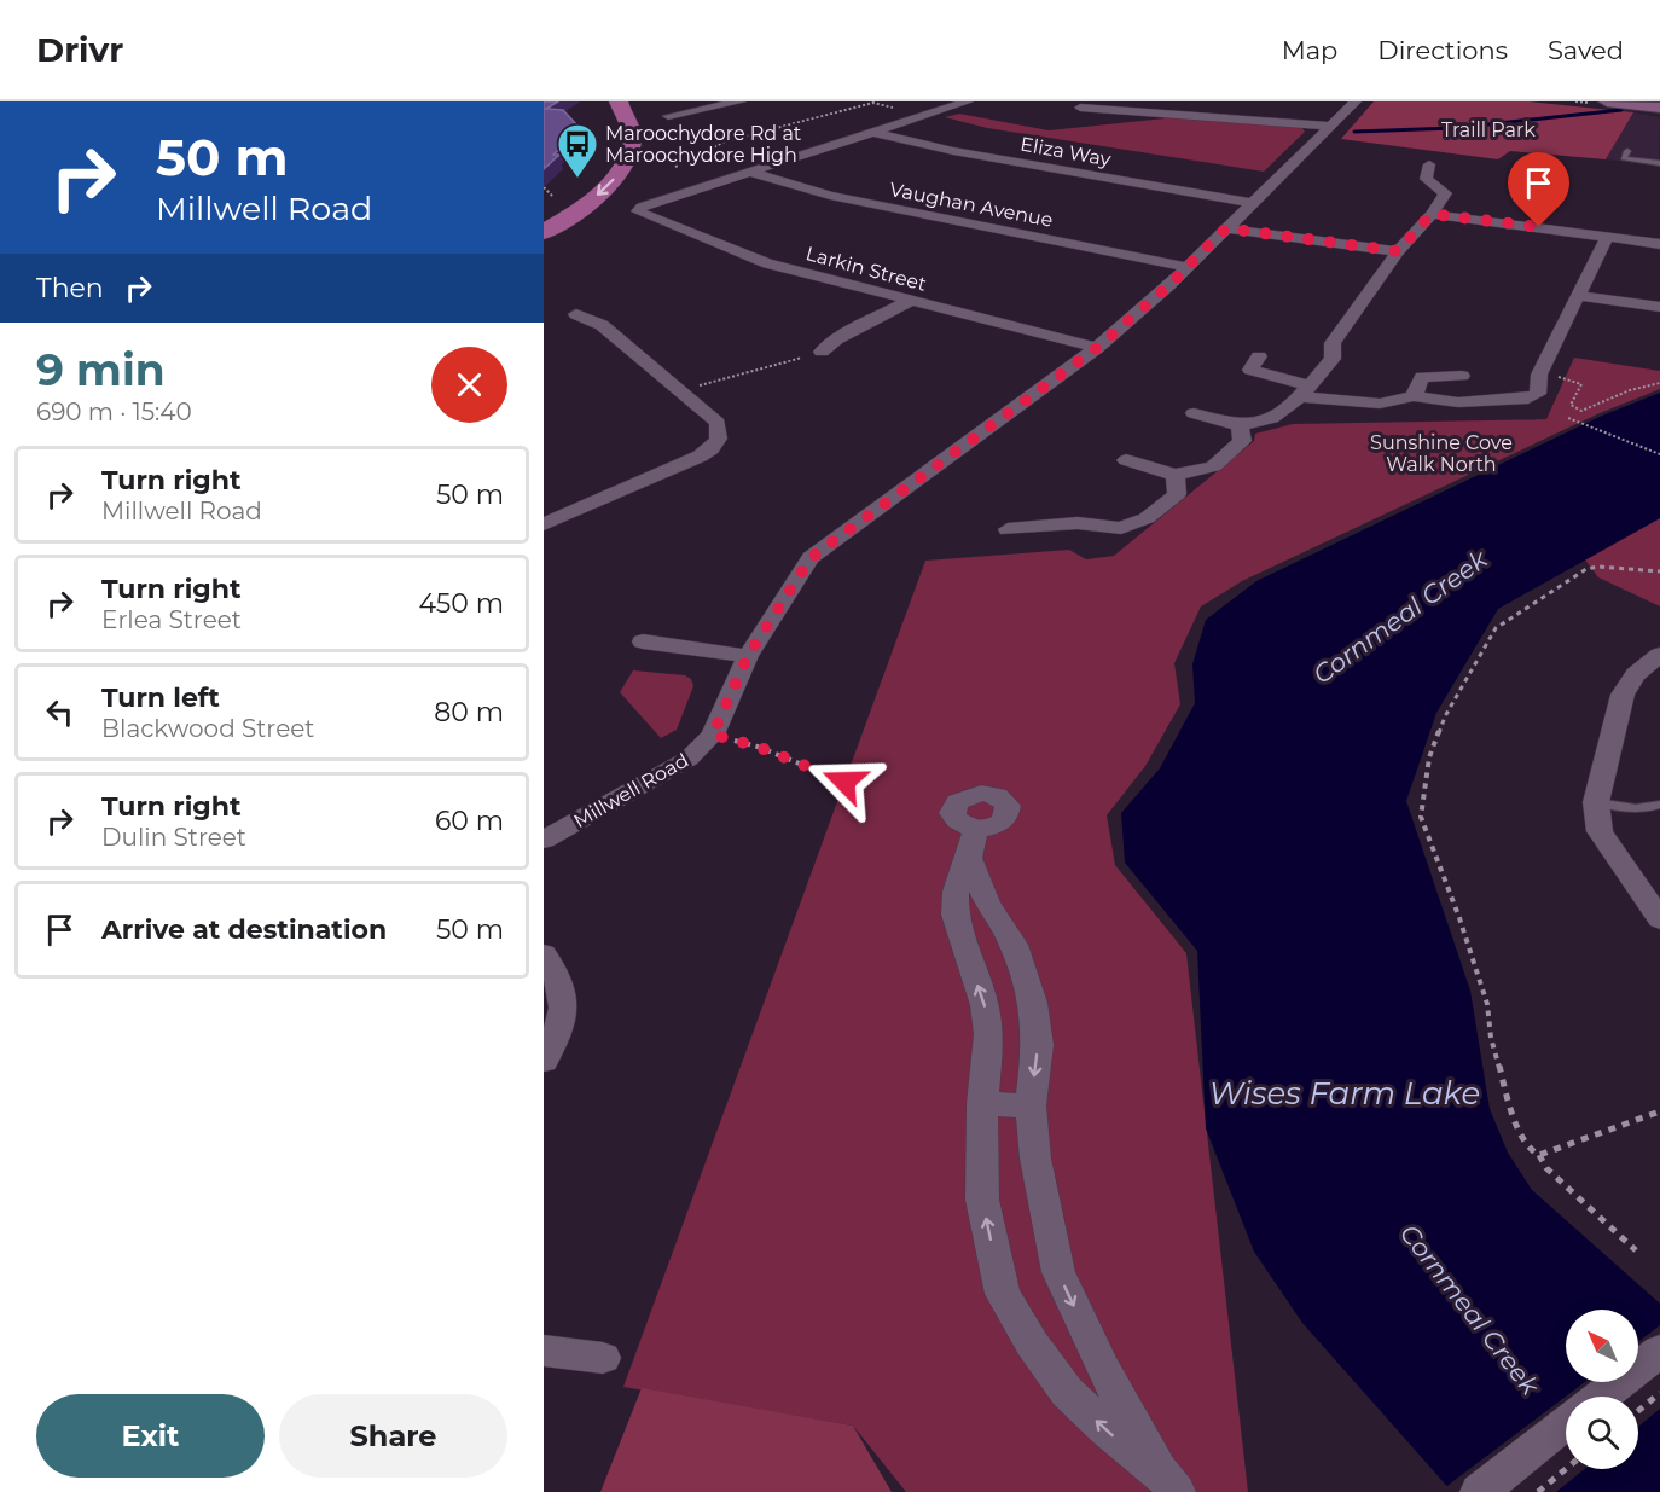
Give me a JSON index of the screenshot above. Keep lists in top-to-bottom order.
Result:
{
  "streets": {
    "street": [
      "Eliza Way",
      "Vaughan Avenue",
      "Larkin Street",
      "Millwell Road"
    ]
  },
  "crossings": [
    ["Eliza Way", "Millwell Road"],
    ["Vaughan Avenue", "Larkin Street"],
    ["Vaughan Avenue", "Millwell Road"],
    ["Larkin Street", "Millwell Road"]
  ],
  "water": ["Cornmeal Creek", "Wises Farm Lake"],
  "parks": ["Traill Park", "Sunshine Cove Walk North"],
  "places": {
    "bus stop": ["Maroochydore Rd at Maroochydore High"]
  },
  "north": "top left",
  "page": {
    "header": "Drivr",
    "nav": ["Map", "Directions", "Saved"],
    "turn": ["50 m", "Millwell Road"],
    "then": "Then",
    "heading": ["9 min", "690 m · 15:40"],
    "list": [
      {
        "name": "Turn right",
        "note": "Millwell Road",
        "value": "50 m"
      },
      {
        "name": "Turn right",
        "note": "Erlea Street",
        "value": "450 m"
      },
      {
        "name": "Turn left",
        "note": "Blackwood Street",
        "value": "80 m"
      },
      {
        "name": "Turn right",
        "note": "Dulin Street",
        "value": "60 m"
      },
      {
        "name": "Arrive at destination",
        "value": "50 m"
      }
    ],
    "buttons": ["Exit", "Share"]
  }
}
